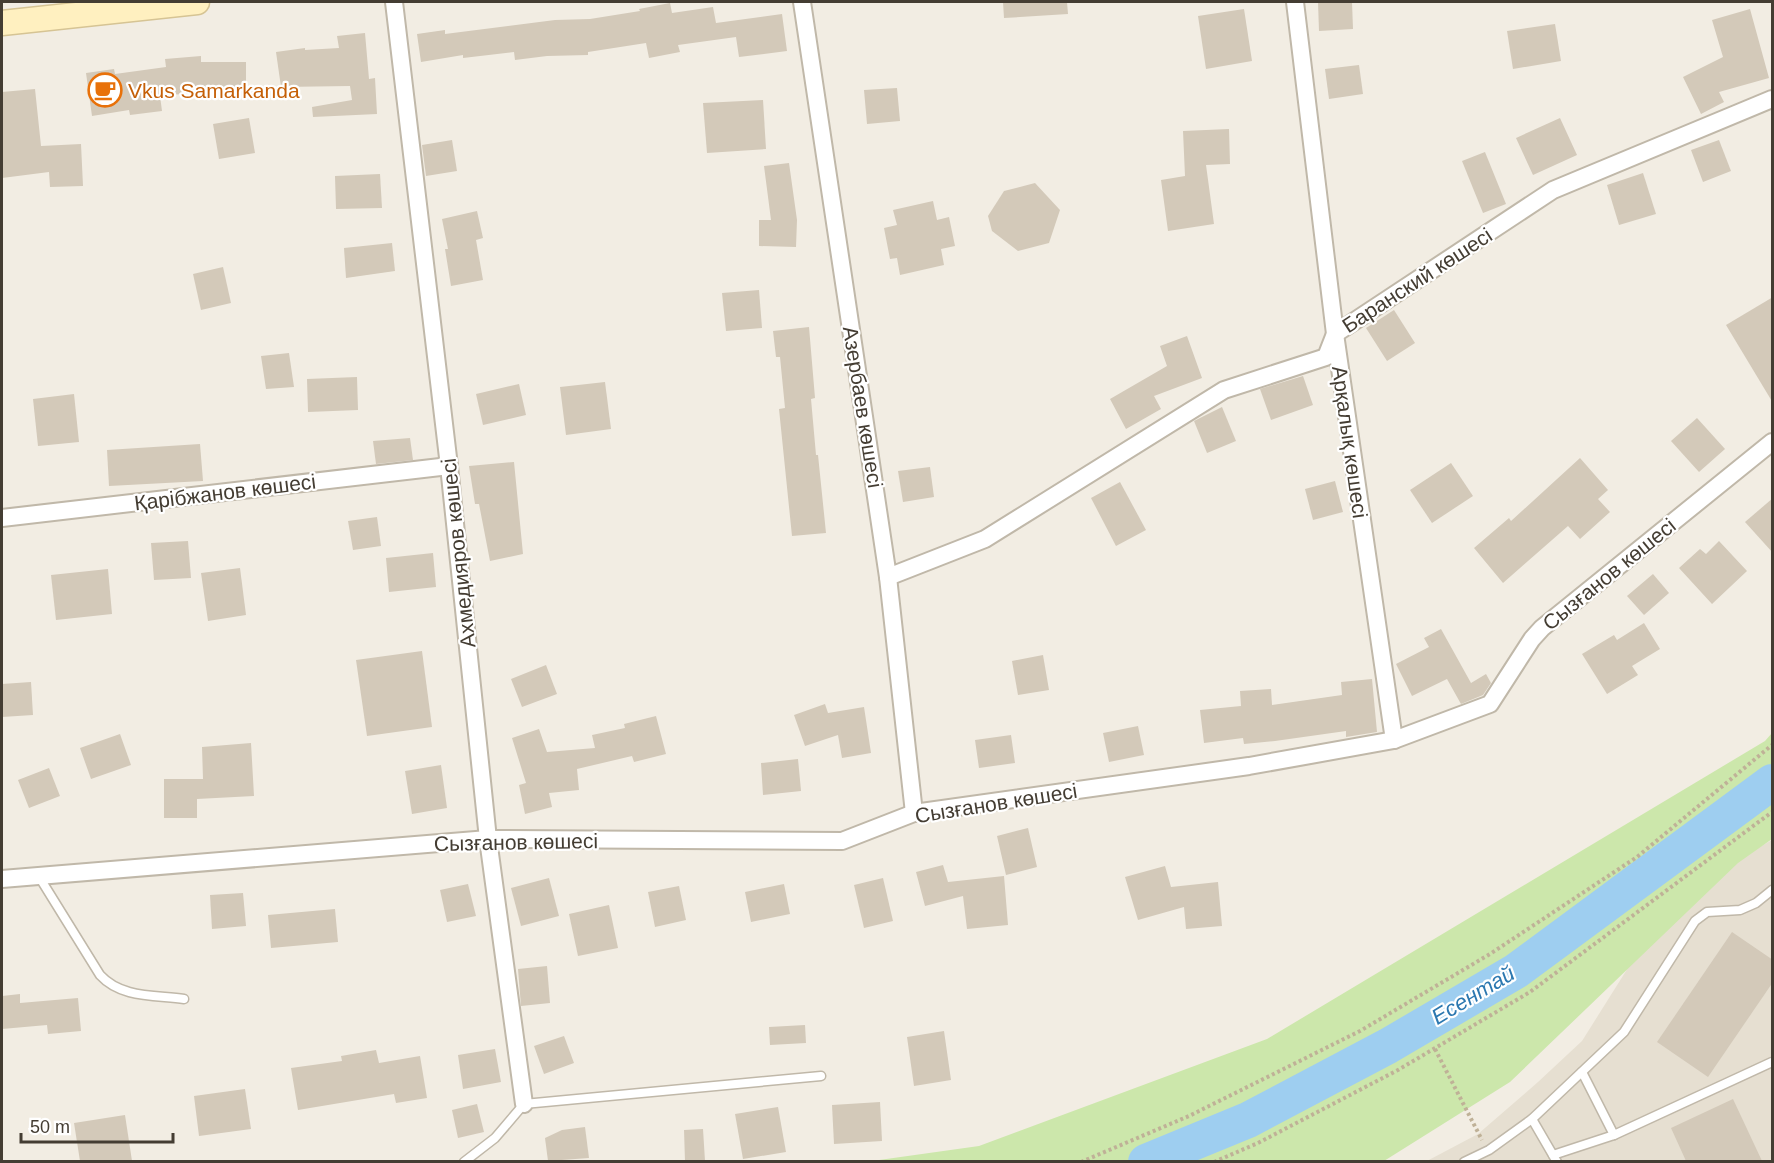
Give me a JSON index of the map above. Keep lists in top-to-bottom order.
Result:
{
  "streets": {
    "street": [
      "Баранский көшесі",
      "Азербаев көшесі",
      "Арқалық көшесі",
      "Қарібжанов көшесі",
      "Ахмедияров көшесі",
      "Сызғанов көшесі"
    ]
  },
  "crossings": [
    ["Баранский көшесі", "Азербаев көшесі"],
    ["Баранский көшесі", "Арқалық көшесі"],
    ["Азербаев көшесі", "Сызғанов көшесі"],
    ["Арқалық көшесі", "Сызғанов көшесі"],
    ["Қарібжанов көшесі", "Ахмедияров көшесі"],
    ["Ахмедияров көшесі", "Сызғанов көшесі"]
  ],
  "water": ["Есентай"],
  "places": {
    "cafe": ["Vkus Samarkanda"]
  },
  "scale_bar": "50 m"
}
